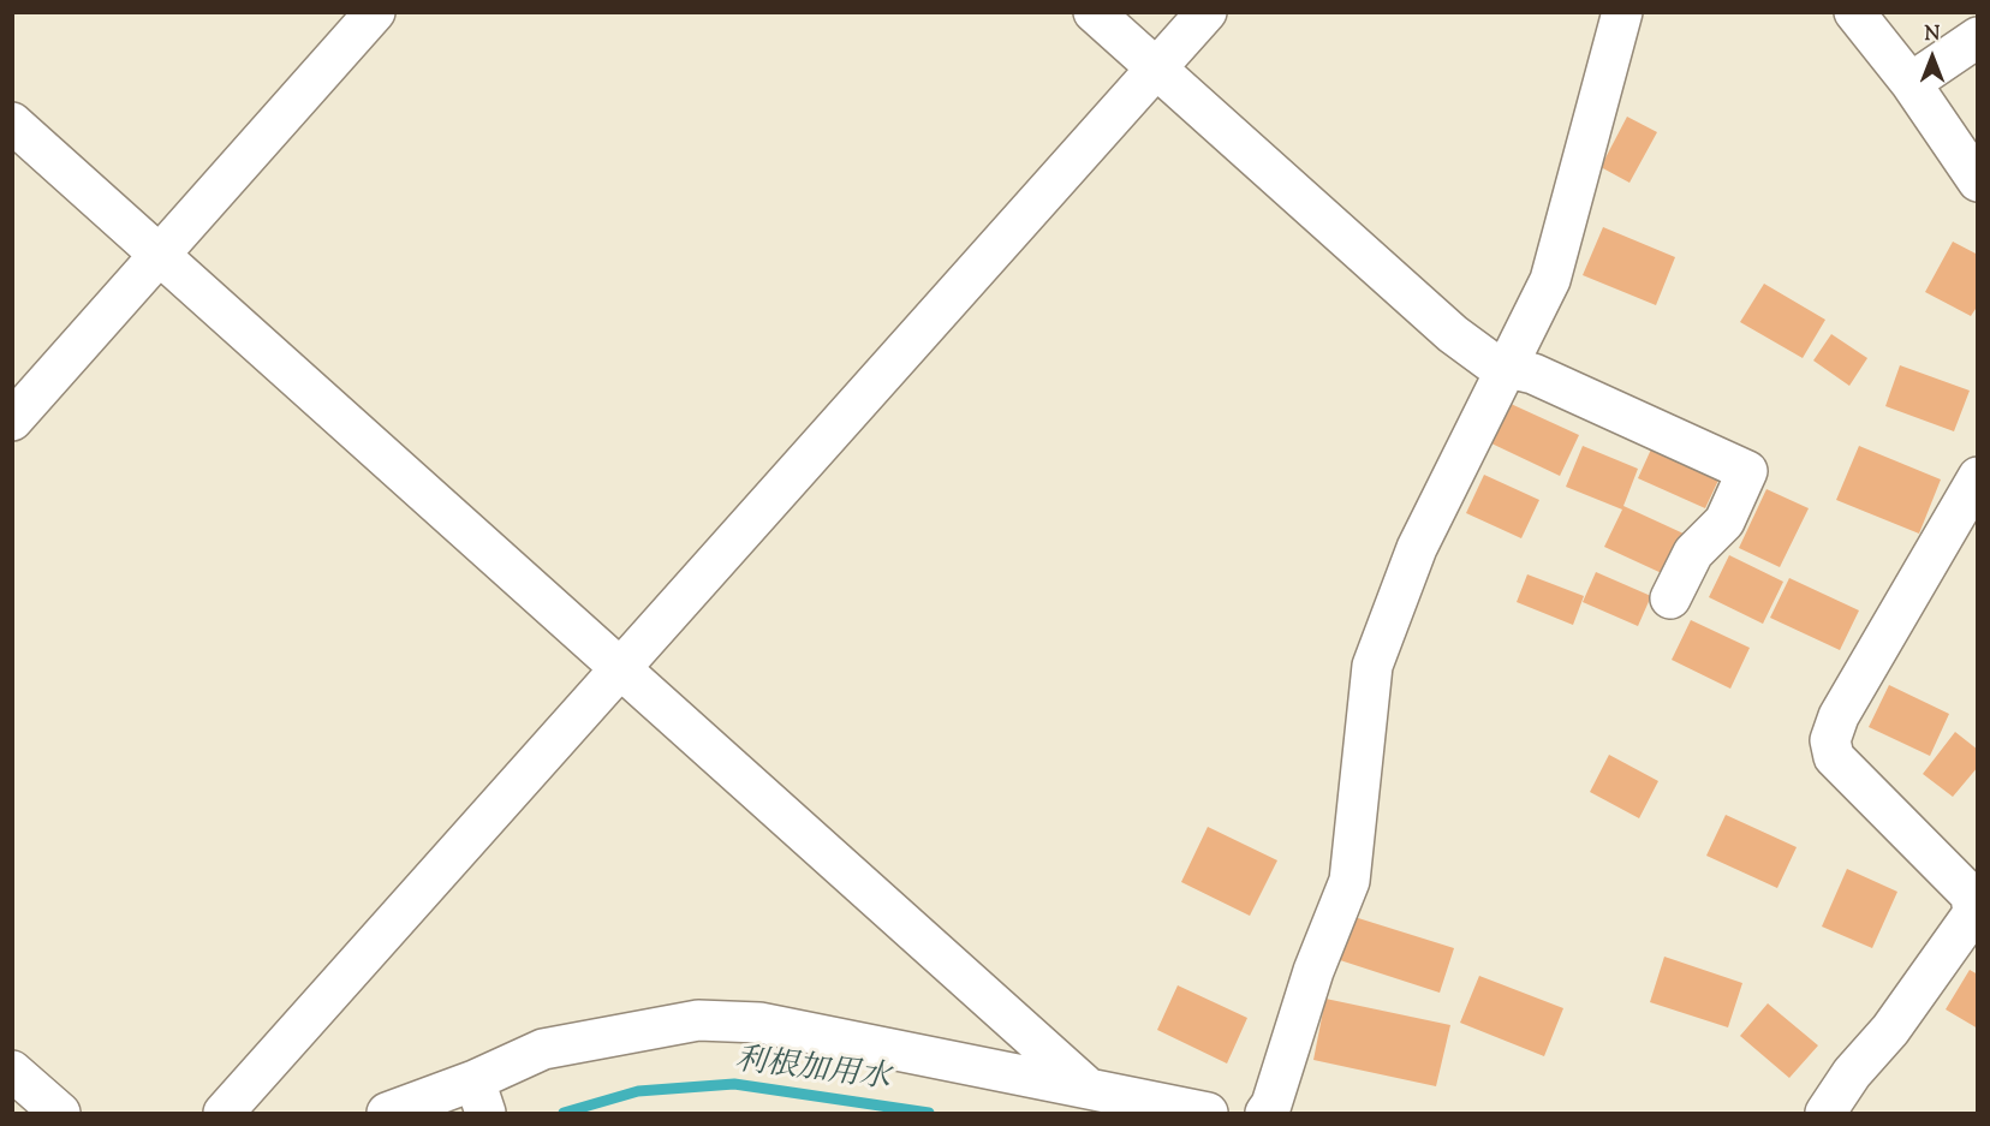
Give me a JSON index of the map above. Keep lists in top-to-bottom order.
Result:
{
  "water": ["利根加用水"],
  "north": "top"
}
